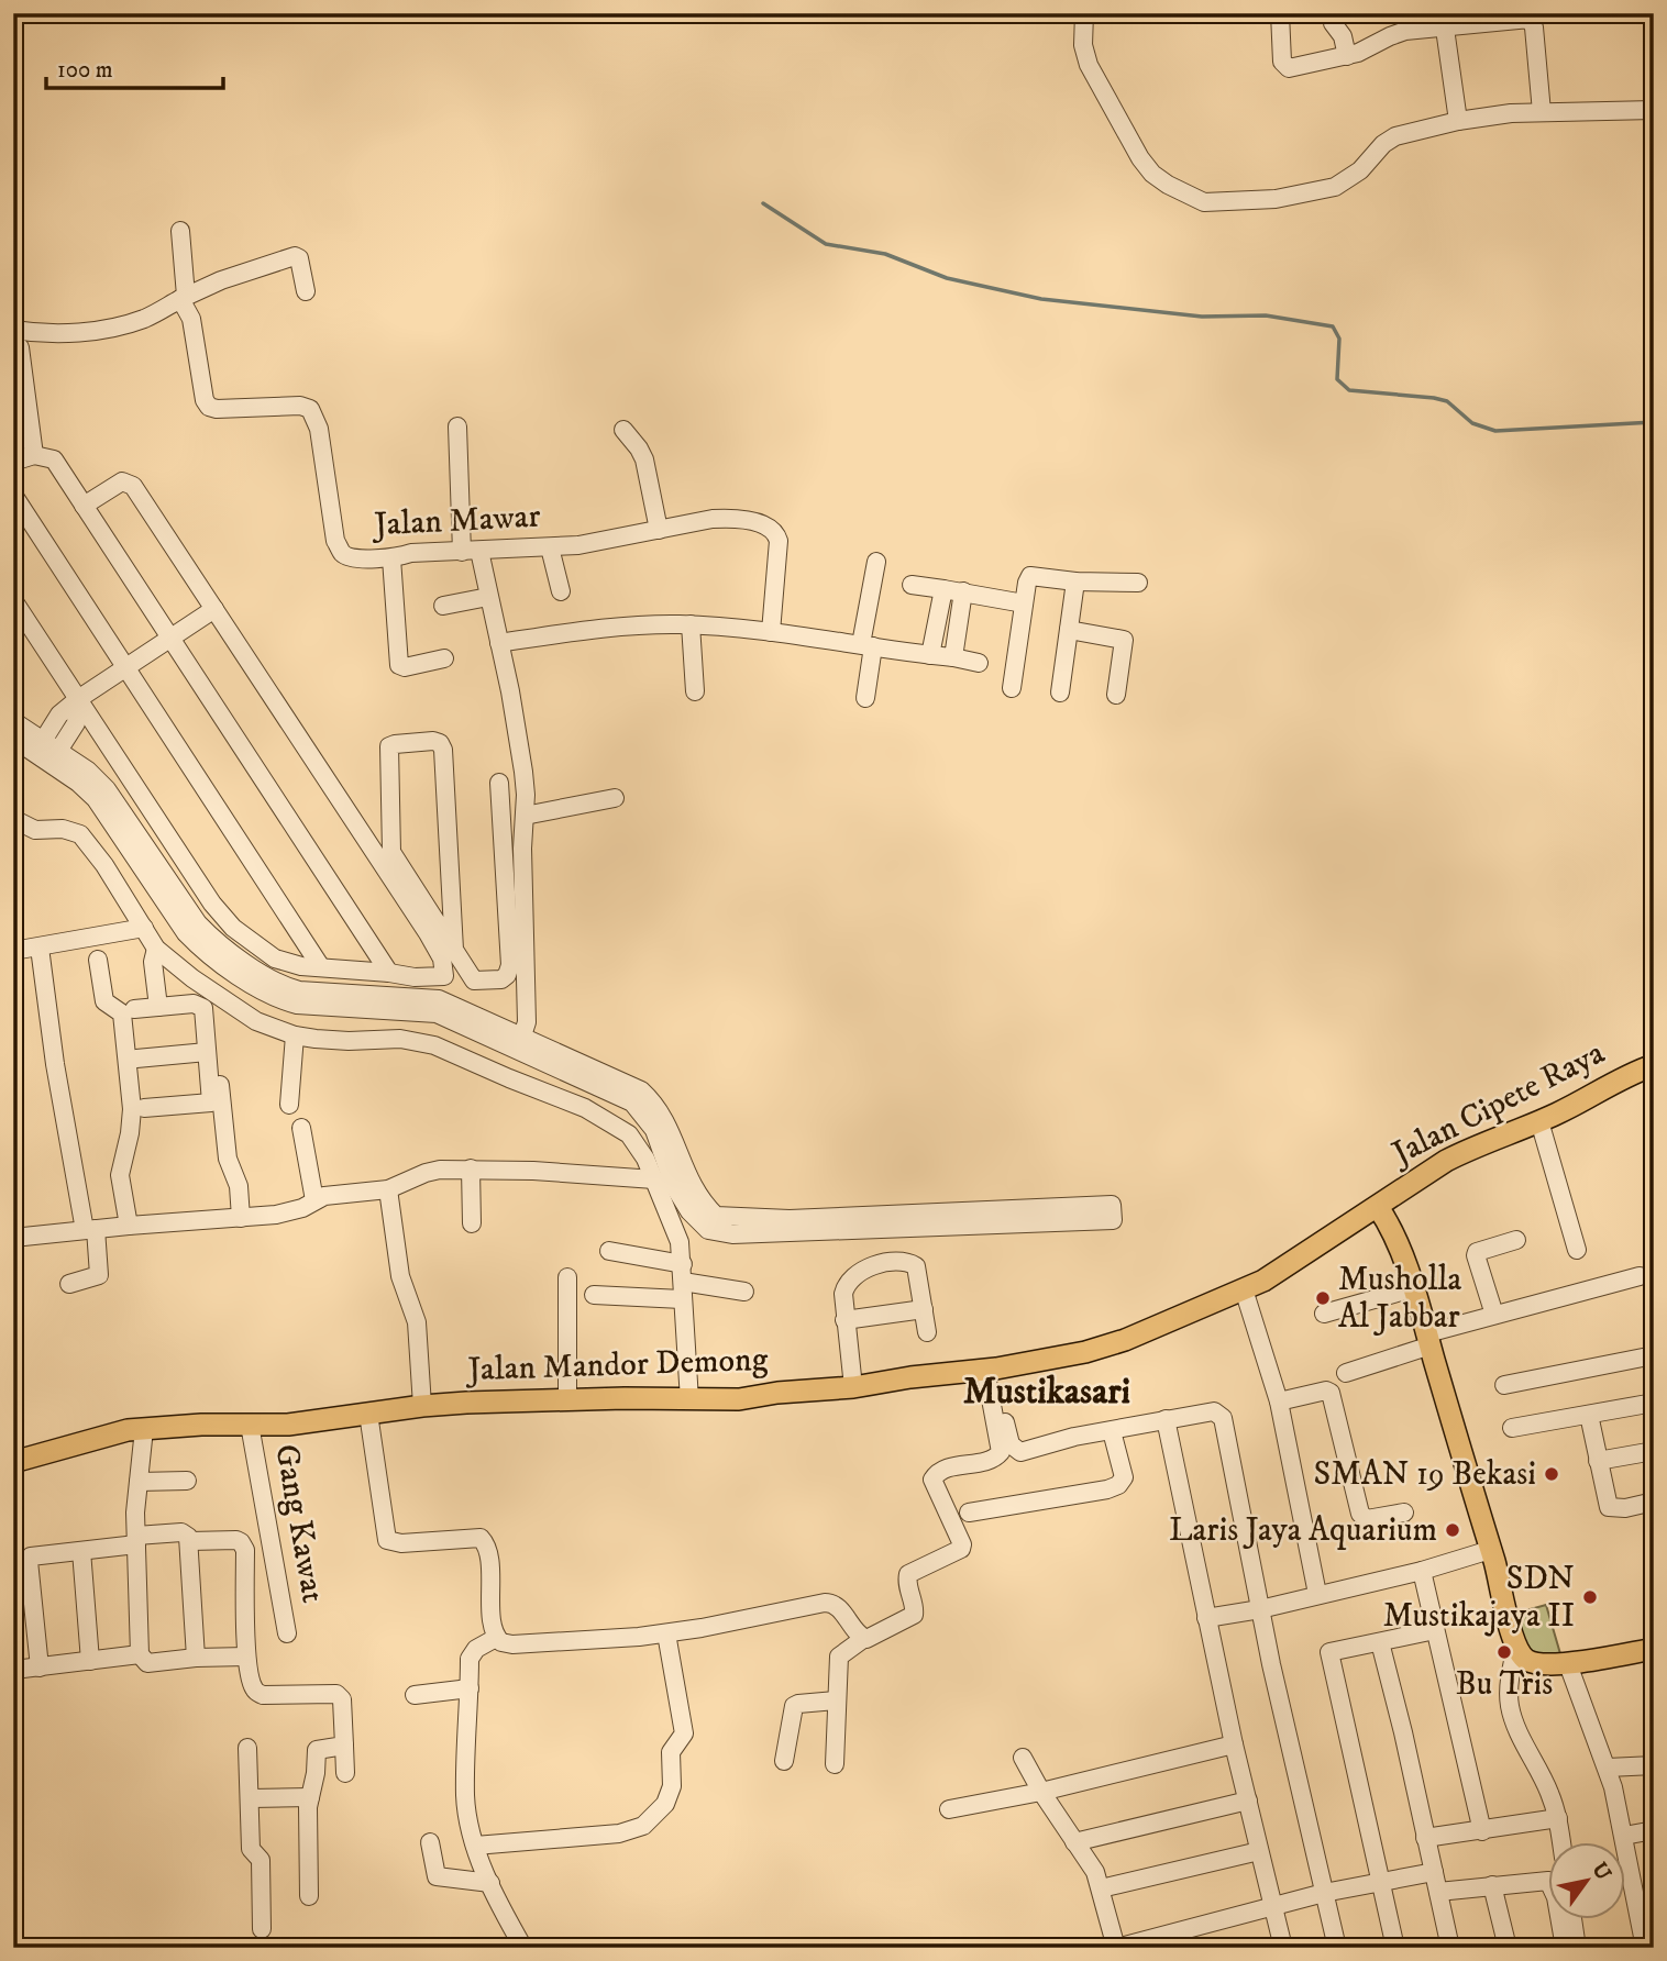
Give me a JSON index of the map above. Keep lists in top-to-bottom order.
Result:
{
  "streets": {
    "main road": ["Jalan Cipete Raya", "Jalan Mandor Demong"],
    "street": ["Jalan Mawar", "Gang Kawat"]
  },
  "crossings": [
    ["Jalan Cipete Raya", "Jalan Mandor Demong"],
    ["Jalan Mandor Demong", "Gang Kawat"]
  ],
  "districts": ["Mustikasari"],
  "places": [
    "Musholla Al Jabbar",
    "SMAN 19 Bekasi",
    "Laris Jaya Aquarium",
    "SDN Mustikajaya II",
    "Bu Tris"
  ],
  "scale_bar": "100 m",
  "north": "top right"
}
